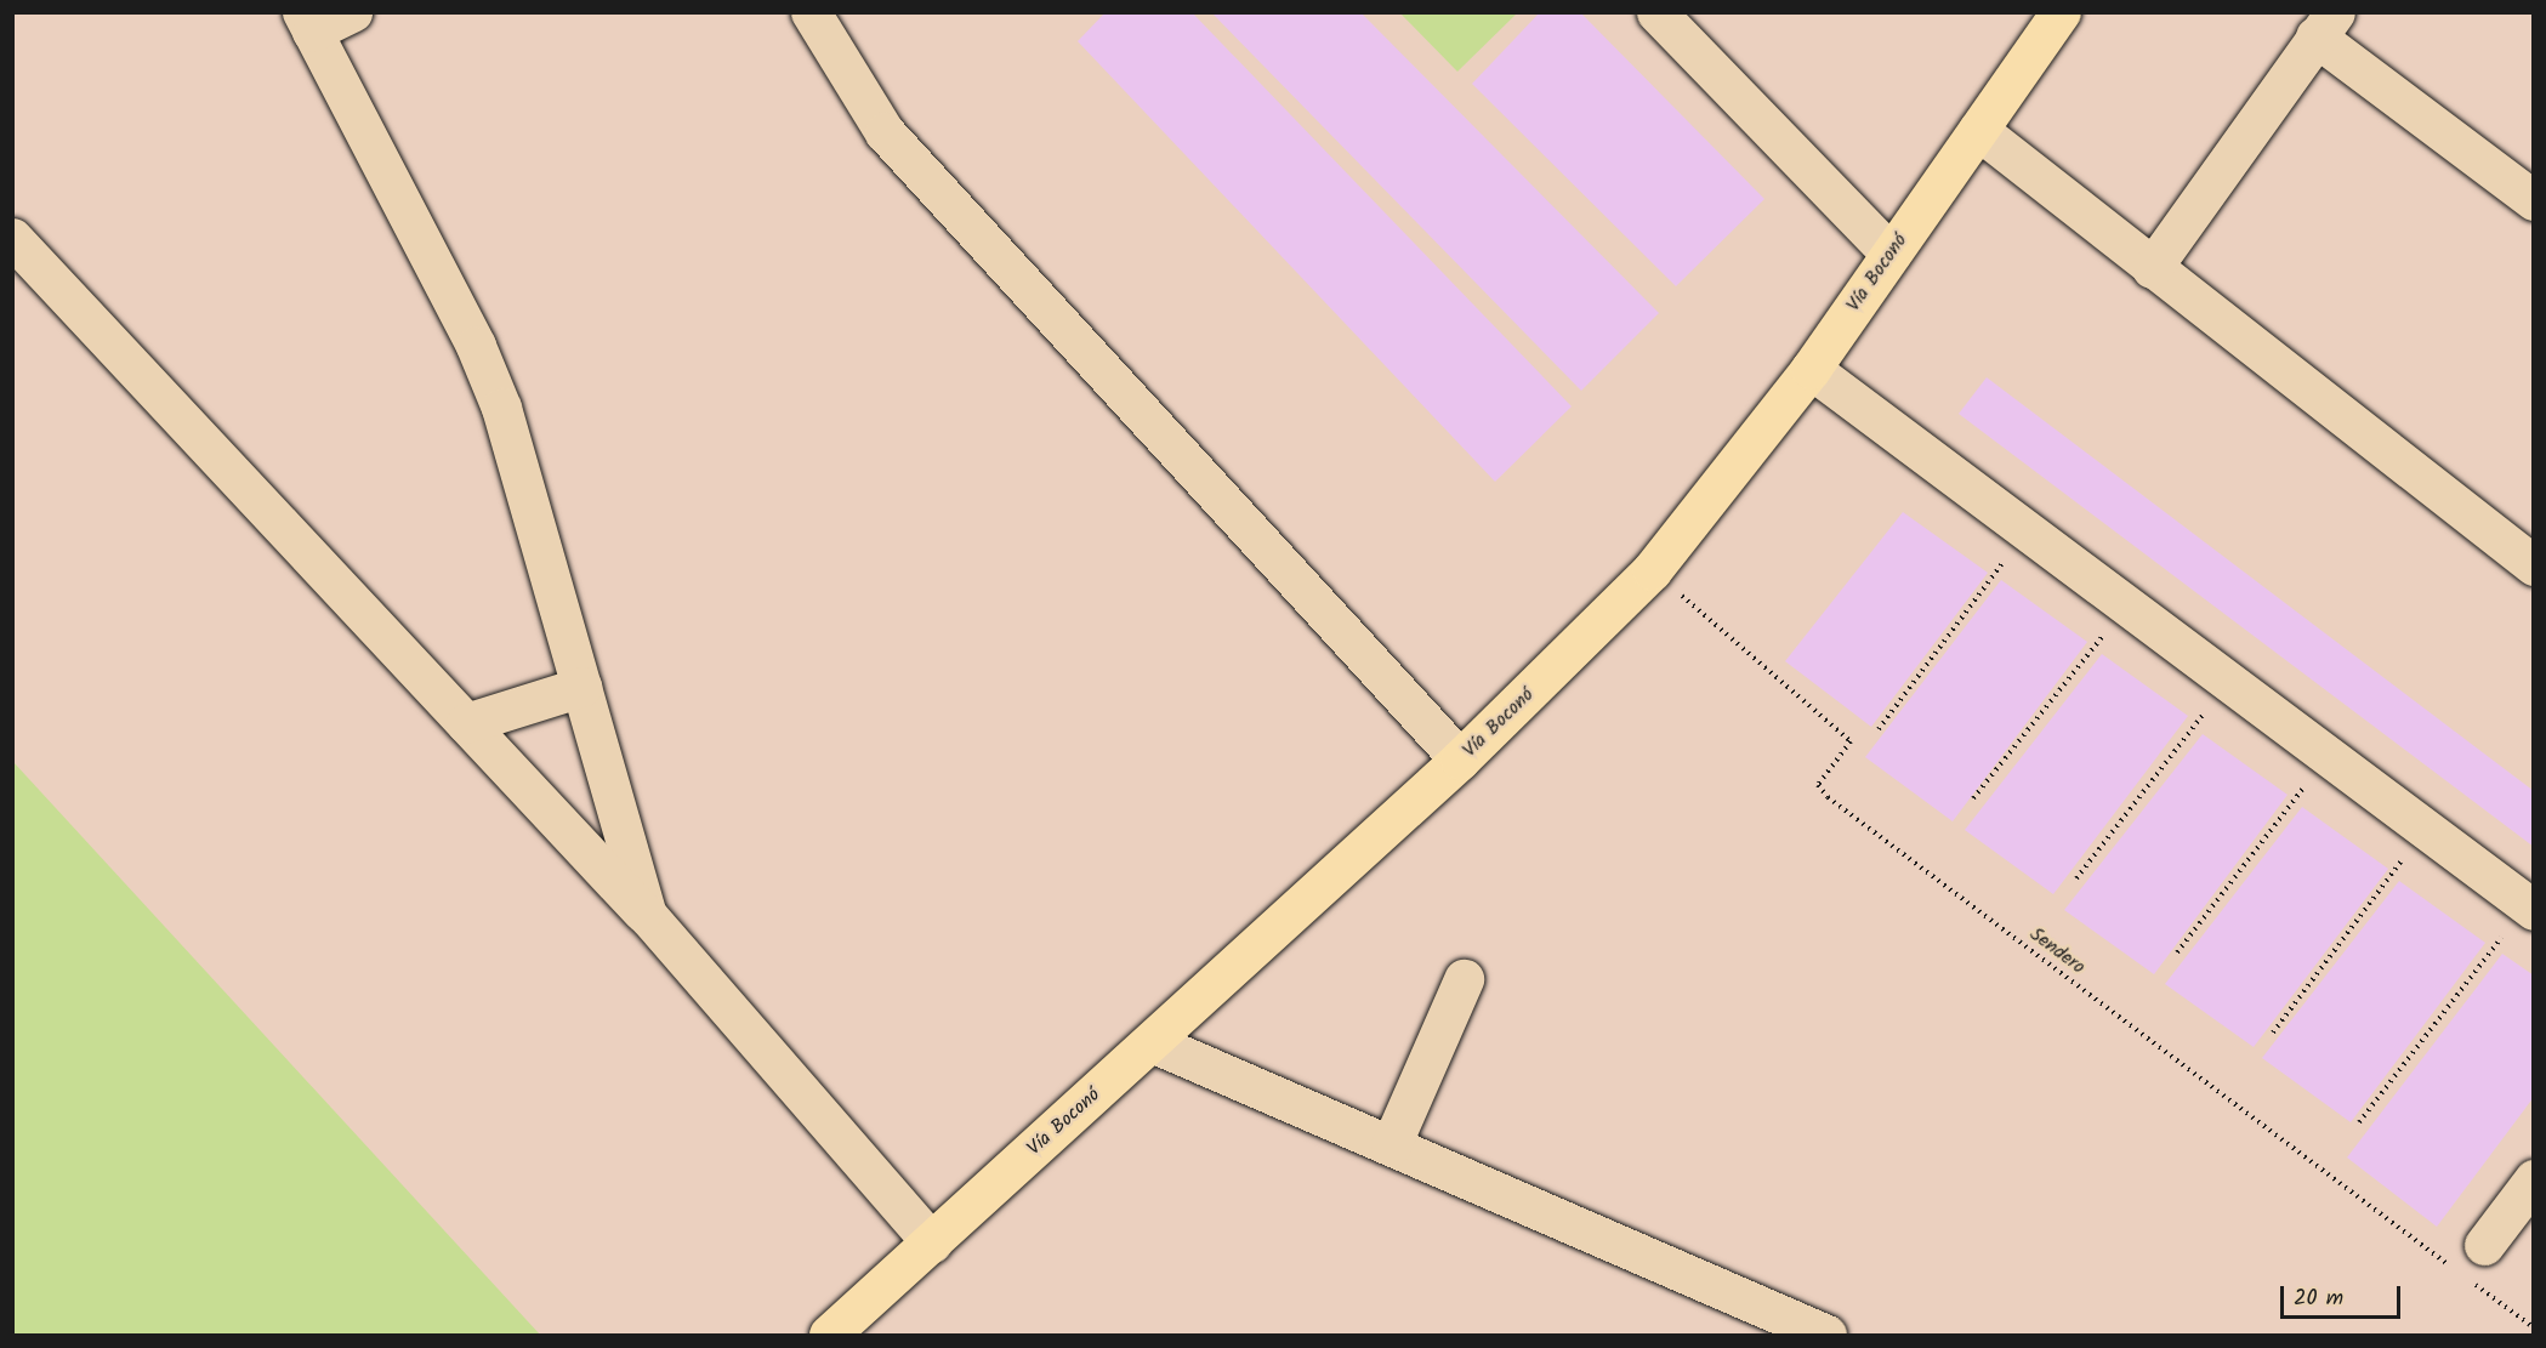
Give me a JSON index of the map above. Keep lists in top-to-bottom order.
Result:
{
  "streets": {
    "main road": ["Vía Boconó"],
    "path": ["Sendero"]
  },
  "crossings": [
    ["Vía Boconó", "Sendero"]
  ],
  "scale_bar": "20 m"
}
